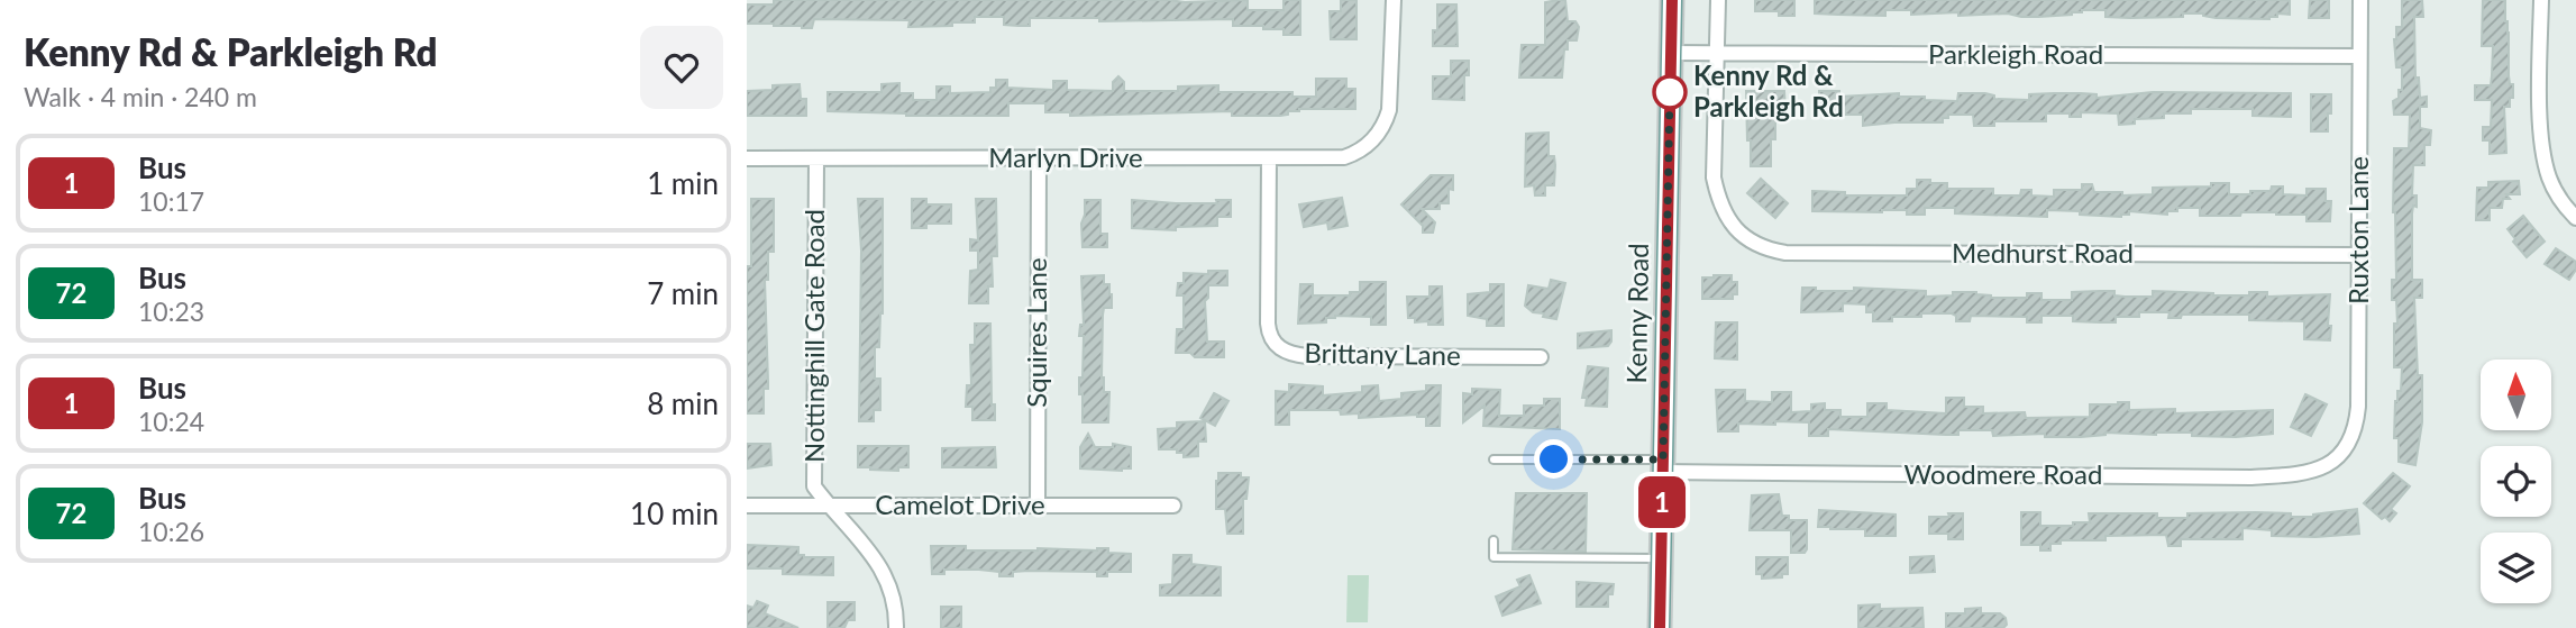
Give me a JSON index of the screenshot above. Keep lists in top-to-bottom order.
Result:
{
  "streets": {
    "main road": ["Kenny Road"],
    "street": [
      "Parkleigh Road",
      "Marlyn Drive",
      "Ruxton Lane",
      "Medhurst Road",
      "Squires Lane",
      "Nottinghill Gate Road",
      "Brittany Lane",
      "Woodmere Road",
      "Camelot Drive"
    ]
  },
  "crossings": [
    ["Parkleigh Road", "Ruxton Lane"],
    ["Parkleigh Road", "Medhurst Road"],
    ["Parkleigh Road", "Kenny Road"],
    ["Marlyn Drive", "Squires Lane"],
    ["Marlyn Drive", "Nottinghill Gate Road"],
    ["Marlyn Drive", "Brittany Lane"],
    ["Ruxton Lane", "Medhurst Road"],
    ["Ruxton Lane", "Woodmere Road"],
    ["Kenny Road", "Woodmere Road"],
    ["Squires Lane", "Camelot Drive"],
    ["Nottinghill Gate Road", "Camelot Drive"]
  ],
  "places": ["Kenny Rd & Parkleigh Rd"],
  "lines": ["bus line 1"],
  "north": "top",
  "page": {
    "heading": ["Kenny Rd & Parkleigh Rd", "Walk · 4 min · 240 m"],
    "on_map": "1",
    "list": [
      {
        "mark": "1",
        "name": "Bus",
        "note": "10:17",
        "value": "1 min"
      },
      {
        "mark": "72",
        "name": "Bus",
        "note": "10:23",
        "value": "7 min"
      },
      {
        "mark": "1",
        "name": "Bus",
        "note": "10:24",
        "value": "8 min"
      },
      {
        "mark": "72",
        "name": "Bus",
        "note": "10:26",
        "value": "10 min"
      }
    ]
  }
}
